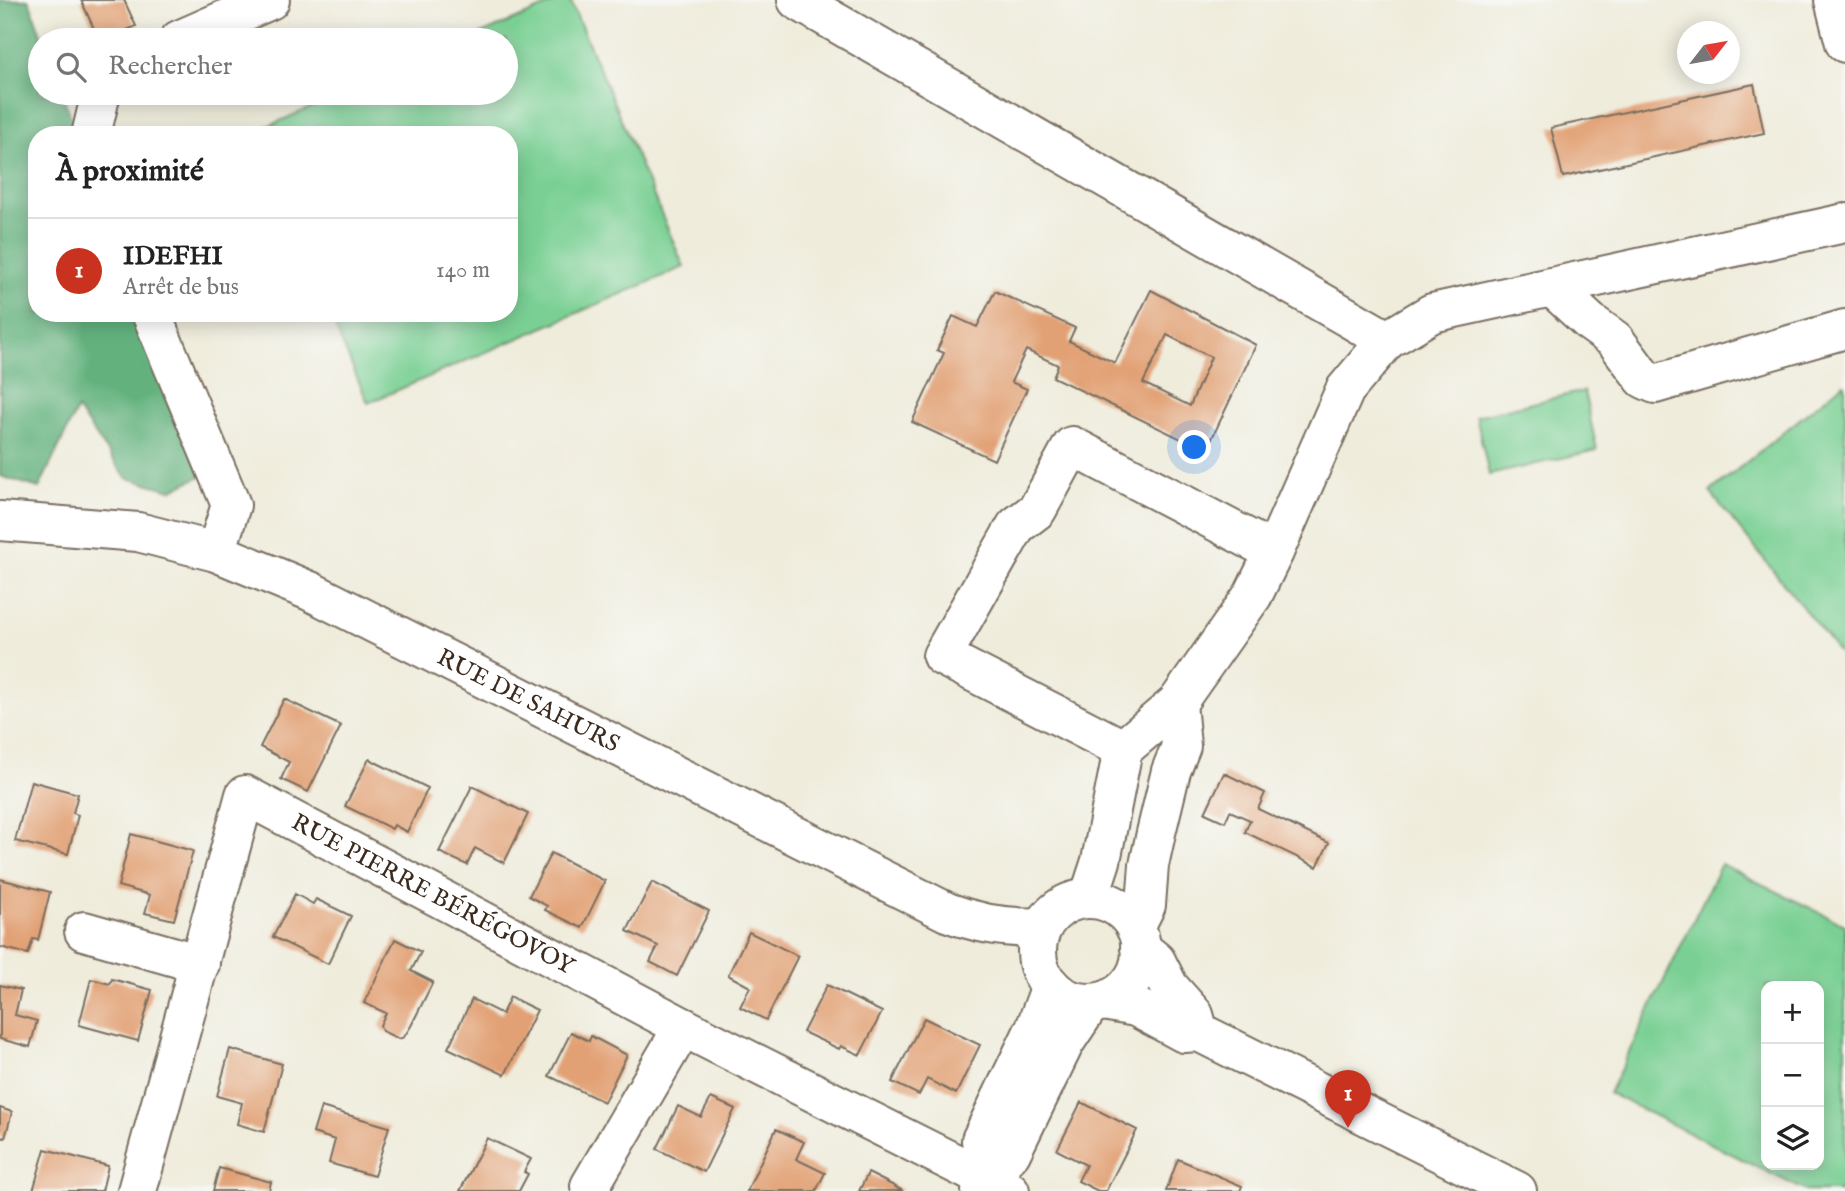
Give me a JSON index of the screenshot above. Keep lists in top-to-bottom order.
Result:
{
  "streets": {
    "street": ["RUE DE SAHURS", "RUE PIERRE BÉRÉGOVOY"]
  },
  "north": "top right",
  "page": {
    "search": "Rechercher",
    "heading": "À proximité",
    "list": [
      {
        "mark": "1",
        "name": "IDEFHI",
        "note": "Arrêt de bus",
        "value": "140 m"
      }
    ],
    "map_buttons": ["+", "−"],
    "pins": "1"
  }
}
